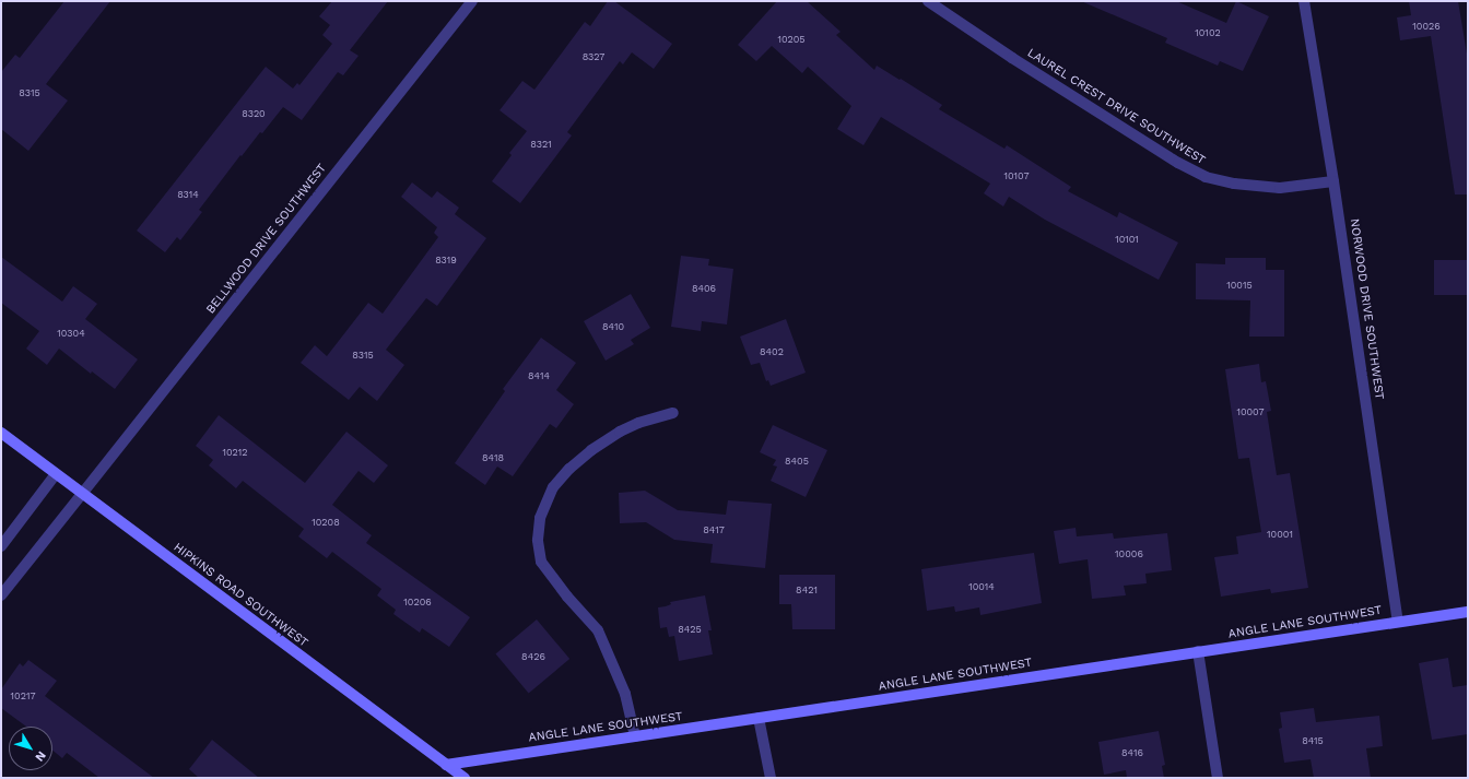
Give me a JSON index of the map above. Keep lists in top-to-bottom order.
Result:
{
  "streets": {
    "street": [
      "LAUREL CREST DRIVE SOUTHWEST",
      "BELLWOOD DRIVE SOUTHWEST",
      "NORWOOD DRIVE SOUTHWEST",
      "HIPKINS ROAD SOUTHWEST",
      "ANGLE LANE SOUTHWEST"
    ]
  },
  "crossings": [
    ["LAUREL CREST DRIVE SOUTHWEST", "NORWOOD DRIVE SOUTHWEST"],
    ["BELLWOOD DRIVE SOUTHWEST", "HIPKINS ROAD SOUTHWEST"],
    ["NORWOOD DRIVE SOUTHWEST", "ANGLE LANE SOUTHWEST"],
    ["HIPKINS ROAD SOUTHWEST", "ANGLE LANE SOUTHWEST"]
  ],
  "house_numbers": [
    "10026",
    "10102",
    "10205",
    "8327",
    "8315",
    "8320",
    "8321",
    "10107",
    "8314",
    "10101",
    "8319",
    "10015",
    "8406",
    "8410",
    "10304",
    "8402",
    "8315",
    "8414",
    "10007",
    "10212",
    "8418",
    "8405",
    "10208",
    "8417",
    "10001",
    "10006",
    "10014",
    "8421",
    "10206",
    "8425",
    "8426",
    "10217",
    "8415",
    "8416"
  ],
  "north": "bottom right"
}
